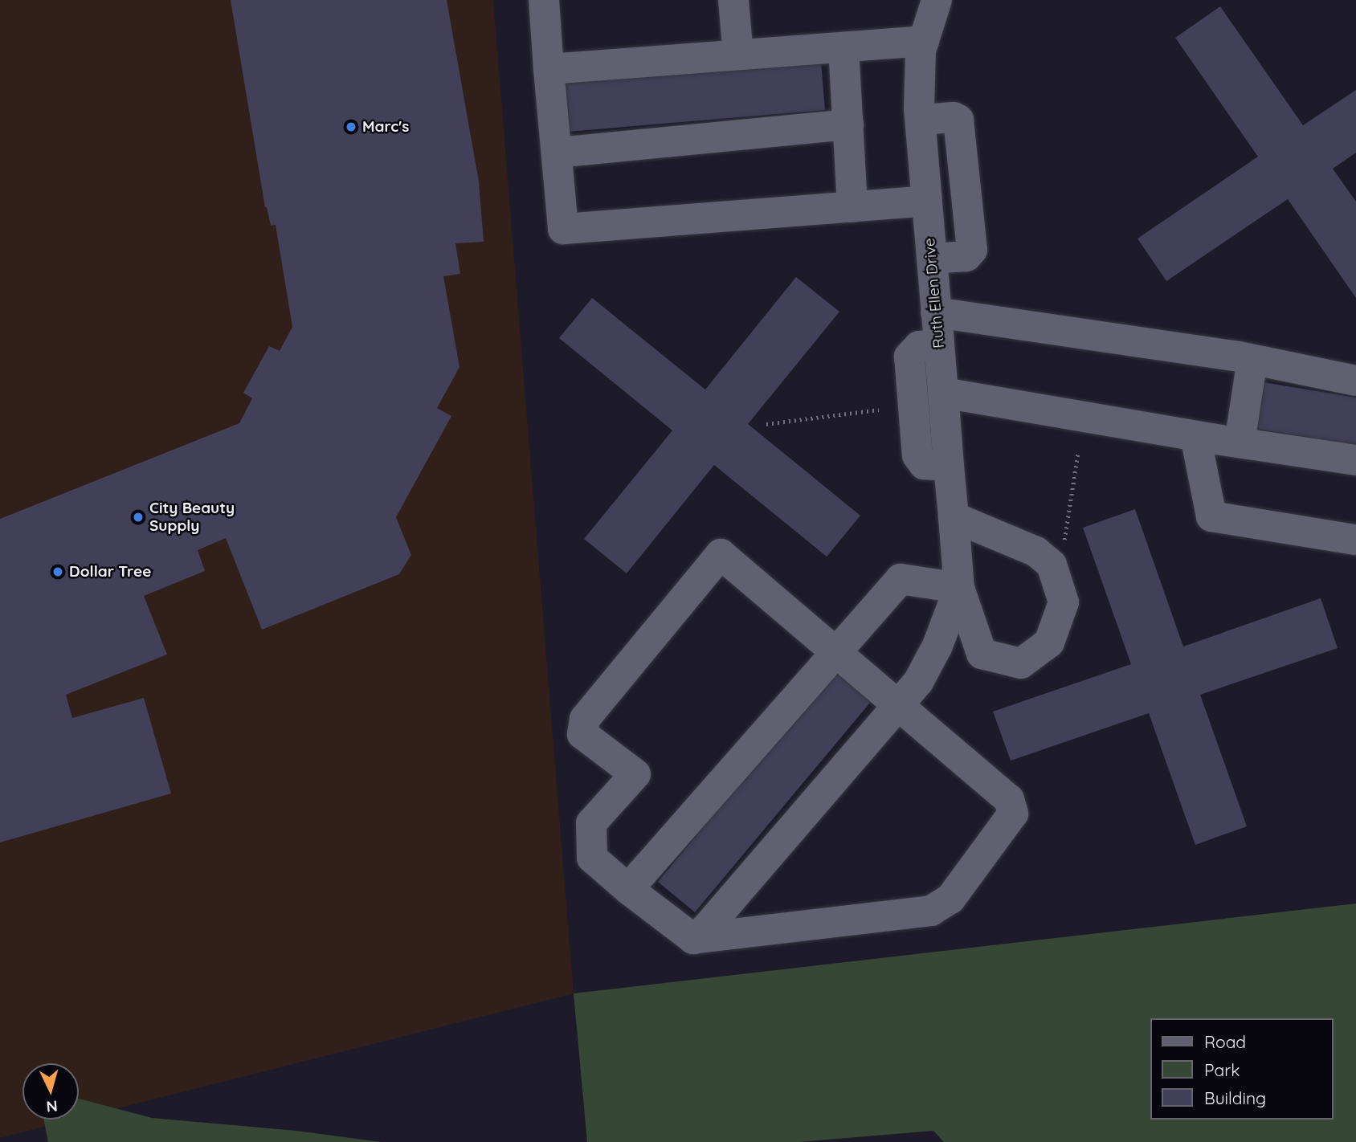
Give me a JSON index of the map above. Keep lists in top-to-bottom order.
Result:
{
  "streets": {
    "street": ["Ruth Ellen Drive"]
  },
  "places": ["Marc's", "City Beauty Supply", "Dollar Tree"],
  "legend": ["Road", "Park", "Building"],
  "north": "bottom"
}
